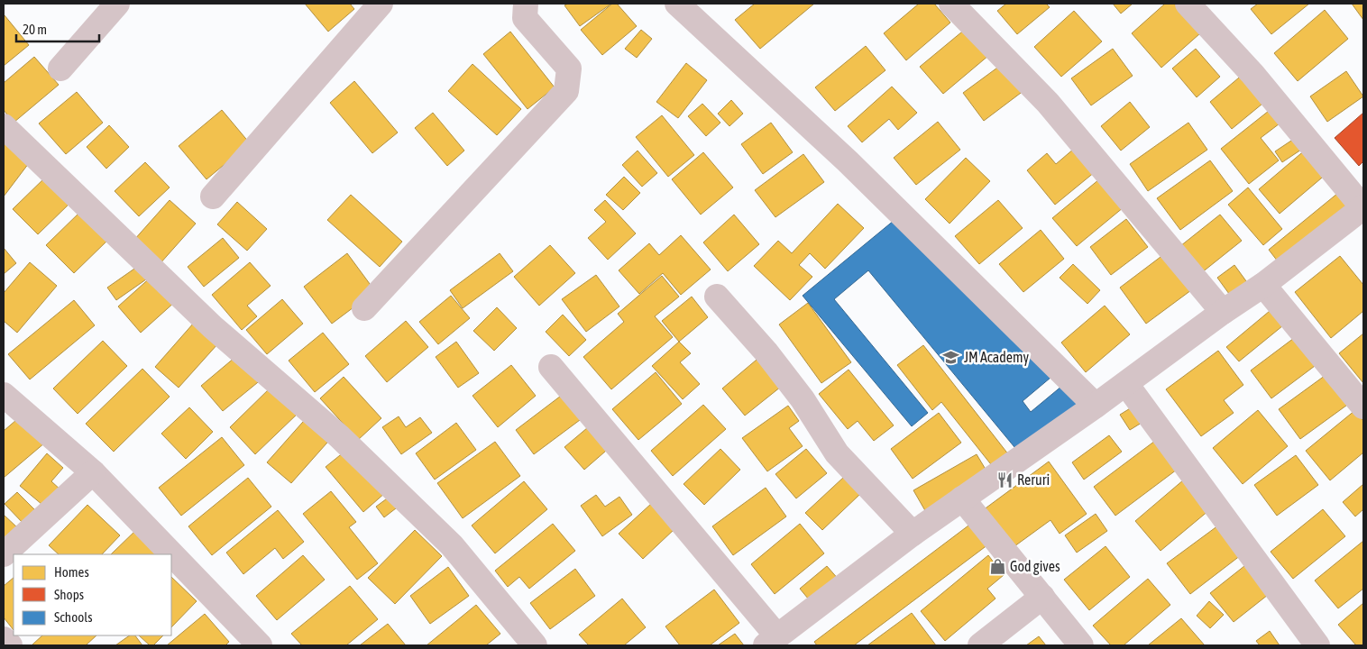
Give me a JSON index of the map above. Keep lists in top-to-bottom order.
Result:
{
  "places": {
    "school or university": ["JM Academy"],
    "restaurant": ["Reruri"],
    "shop": ["God gives"]
  },
  "legend": ["Homes", "Shops", "Schools"],
  "scale_bar": "20 m"
}
